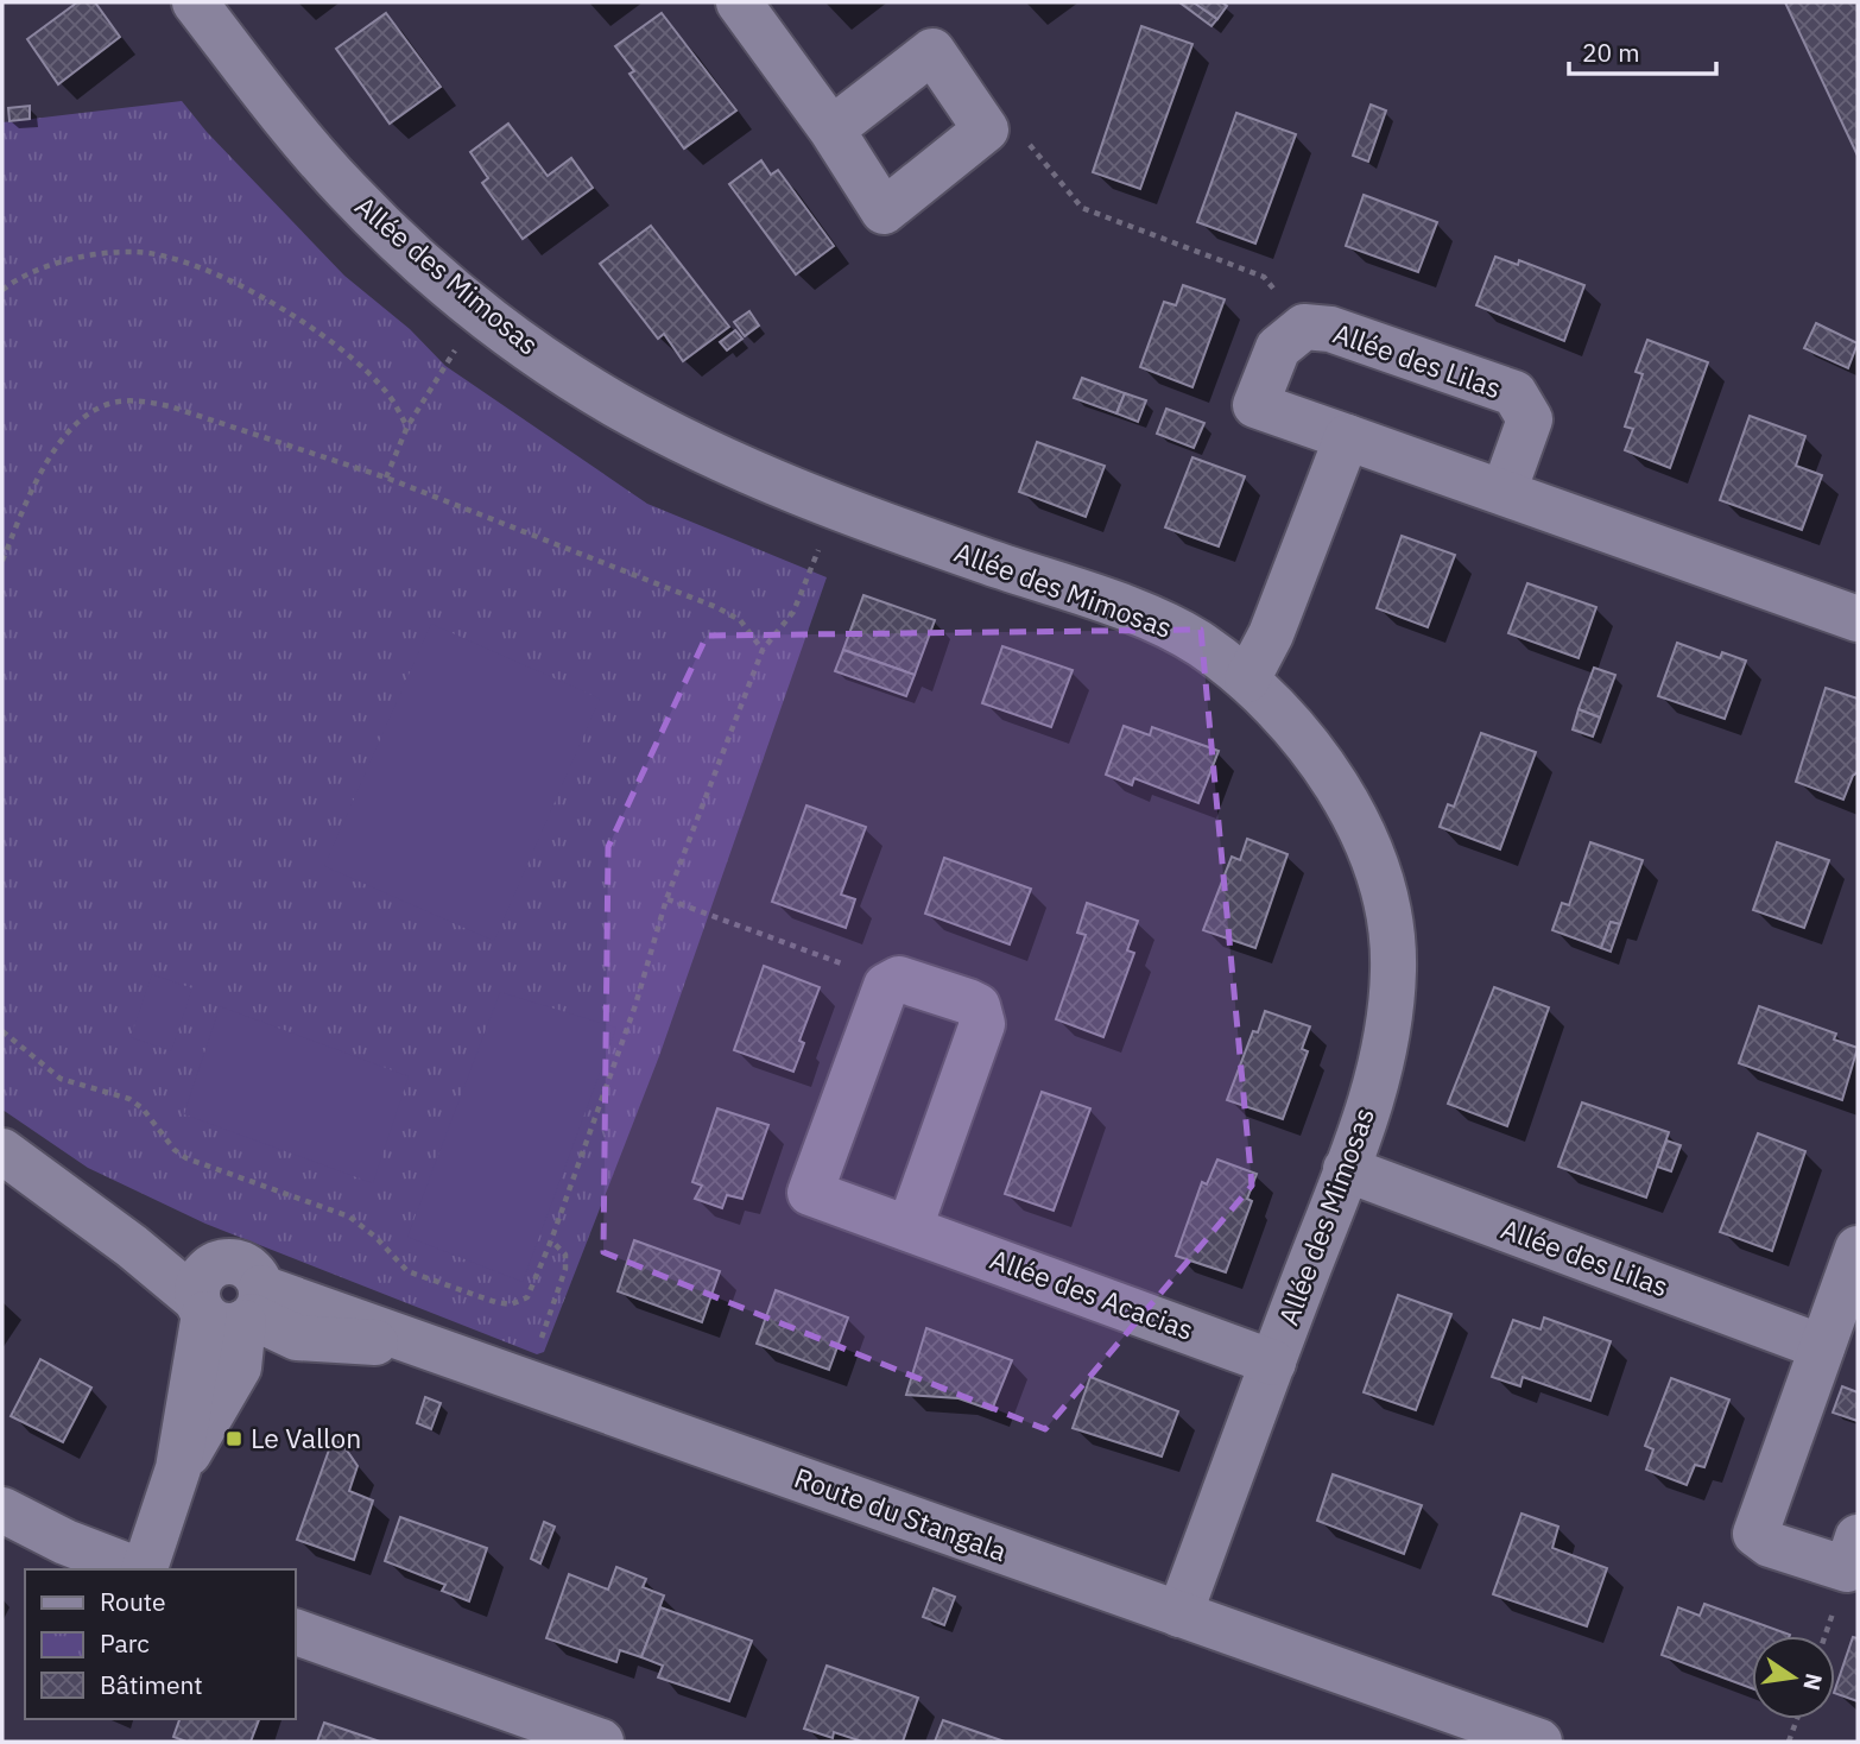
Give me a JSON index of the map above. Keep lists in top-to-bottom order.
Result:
{
  "streets": {
    "street": [
      "Allée des Mimosas",
      "Allée des Lilas",
      "Allée des Acacias",
      "Route du Stangala"
    ]
  },
  "crossings": [
    ["Allée des Mimosas", "Allée des Lilas"],
    ["Allée des Mimosas", "Allée des Acacias"],
    ["Allée des Mimosas", "Route du Stangala"]
  ],
  "places": {
    "transit": ["Le Vallon"]
  },
  "legend": ["Route", "Parc", "Bâtiment"],
  "scale_bar": "20 m",
  "north": "right"
}
